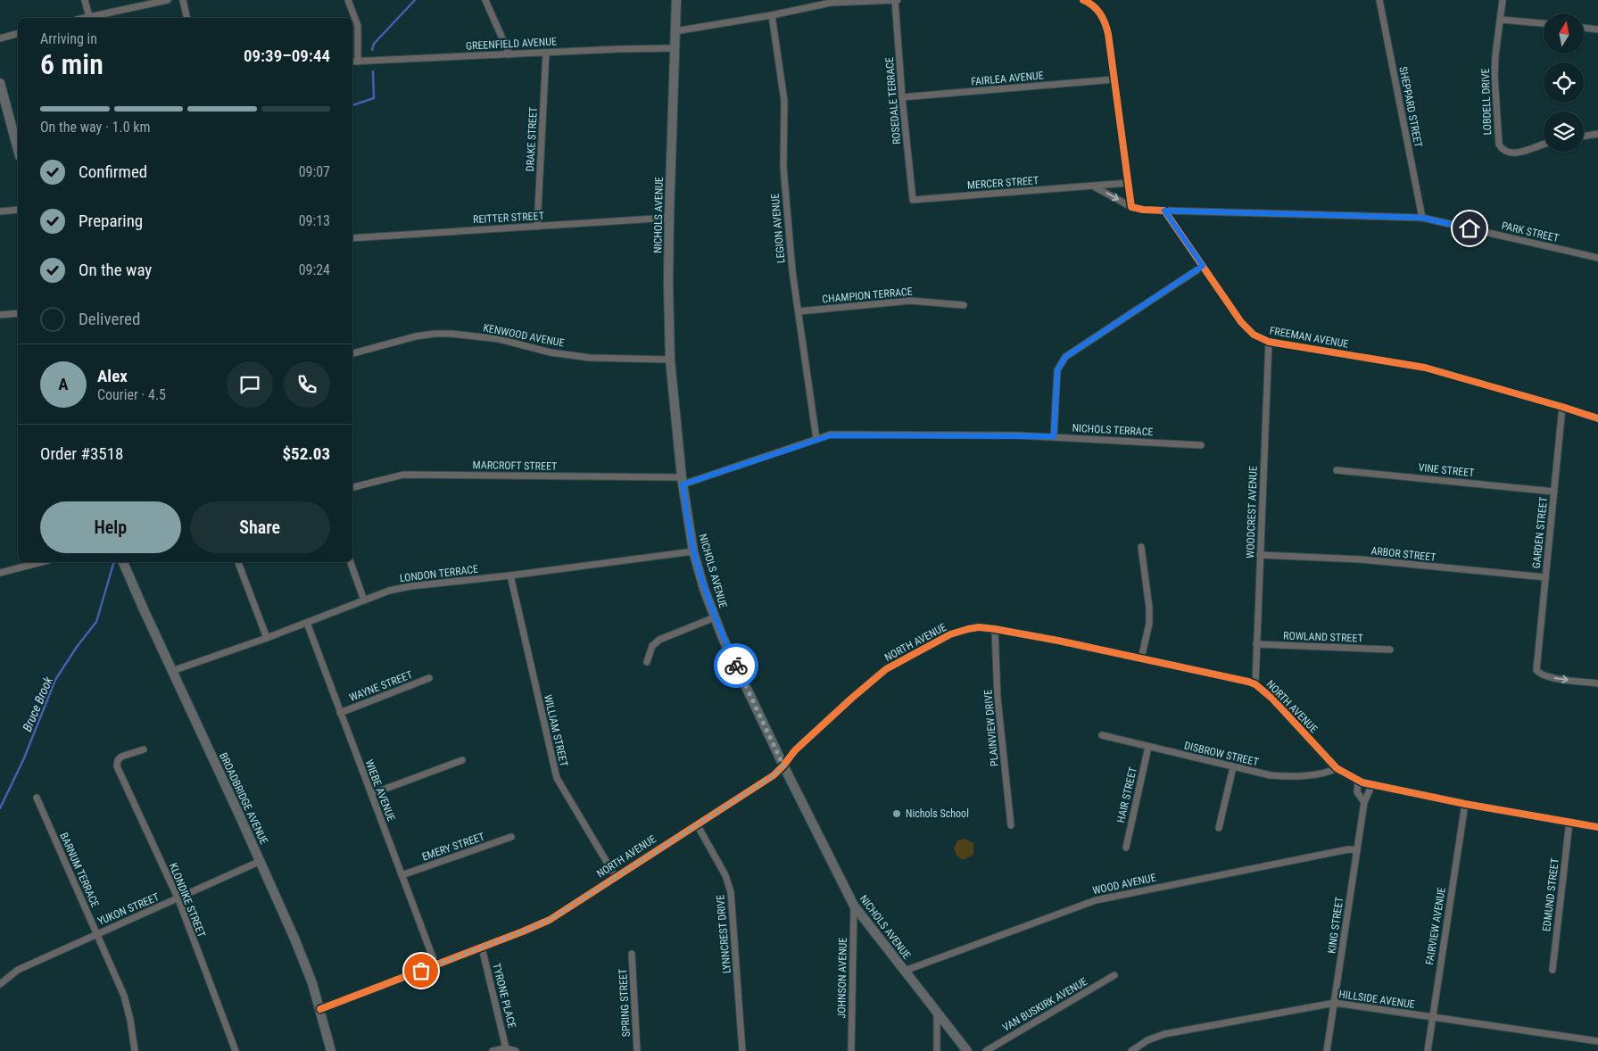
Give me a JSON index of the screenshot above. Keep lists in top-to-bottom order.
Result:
{
  "streets": {
    "main road": ["NICHOLS AVENUE", "BROADBRIDGE AVENUE"],
    "street": [
      "GREENFIELD AVENUE",
      "FAIRLEA AVENUE",
      "ROSEDALE TERRACE",
      "LOBDELL DRIVE",
      "SHEPPARD STREET",
      "DRAKE STREET",
      "MERCER STREET",
      "REITTER STREET",
      "LEGION AVENUE",
      "PARK STREET",
      "CHAMPION TERRACE",
      "KENWOOD AVENUE",
      "FREEMAN AVENUE",
      "NICHOLS TERRACE",
      "MARCROFT STREET",
      "VINE STREET",
      "WOODCREST AVENUE",
      "GARDEN STREET",
      "ARBOR STREET",
      "LONDON TERRACE",
      "ROWLAND STREET",
      "NORTH AVENUE",
      "WAYNE STREET",
      "PLAINVIEW DRIVE",
      "WILLIAM STREET",
      "DISBROW STREET",
      "WIEBE AVENUE",
      "HAIR STREET",
      "EMERY STREET",
      "BARNUM TERRACE",
      "WOOD AVENUE",
      "EDMUND STREET",
      "KLONDIKE STREET",
      "YUKON STREET",
      "KING STREET",
      "FAIRVIEW AVENUE",
      "LYNNCREST DRIVE",
      "JOHNSON AVENUE",
      "TYRONE PLACE",
      "HILLSIDE AVENUE",
      "SPRING STREET",
      "VAN BUSKIRK AVENUE"
    ]
  },
  "crossings": [
    ["GREENFIELD AVENUE", "DRAKE STREET"],
    ["GREENFIELD AVENUE", "NICHOLS AVENUE"],
    ["FAIRLEA AVENUE", "ROSEDALE TERRACE"],
    ["ROSEDALE TERRACE", "MERCER STREET"],
    ["SHEPPARD STREET", "PARK STREET"],
    ["DRAKE STREET", "REITTER STREET"],
    ["NICHOLS AVENUE", "REITTER STREET"],
    ["NICHOLS AVENUE", "KENWOOD AVENUE"],
    ["NICHOLS AVENUE", "NICHOLS TERRACE"],
    ["NICHOLS AVENUE", "MARCROFT STREET"],
    ["NICHOLS AVENUE", "LONDON TERRACE"],
    ["NICHOLS AVENUE", "NORTH AVENUE"],
    ["NICHOLS AVENUE", "WOOD AVENUE"],
    ["NICHOLS AVENUE", "JOHNSON AVENUE"],
    ["LEGION AVENUE", "CHAMPION TERRACE"],
    ["LEGION AVENUE", "NICHOLS TERRACE"],
    ["PARK STREET", "FREEMAN AVENUE"],
    ["FREEMAN AVENUE", "WOODCREST AVENUE"],
    ["FREEMAN AVENUE", "GARDEN STREET"],
    ["NICHOLS TERRACE", "MARCROFT STREET"],
    ["VINE STREET", "GARDEN STREET"],
    ["WOODCREST AVENUE", "ARBOR STREET"],
    ["WOODCREST AVENUE", "ROWLAND STREET"],
    ["WOODCREST AVENUE", "NORTH AVENUE"],
    ["GARDEN STREET", "ARBOR STREET"],
    ["LONDON TERRACE", "WILLIAM STREET"],
    ["LONDON TERRACE", "WIEBE AVENUE"],
    ["LONDON TERRACE", "BROADBRIDGE AVENUE"],
    ["NORTH AVENUE", "PLAINVIEW DRIVE"],
    ["NORTH AVENUE", "WILLIAM STREET"],
    ["NORTH AVENUE", "DISBROW STREET"],
    ["NORTH AVENUE", "WIEBE AVENUE"],
    ["NORTH AVENUE", "BROADBRIDGE AVENUE"],
    ["NORTH AVENUE", "EDMUND STREET"],
    ["NORTH AVENUE", "KING STREET"],
    ["NORTH AVENUE", "FAIRVIEW AVENUE"],
    ["NORTH AVENUE", "LYNNCREST DRIVE"],
    ["NORTH AVENUE", "TYRONE PLACE"],
    ["WAYNE STREET", "WIEBE AVENUE"],
    ["DISBROW STREET", "HAIR STREET"],
    ["WIEBE AVENUE", "EMERY STREET"],
    ["BROADBRIDGE AVENUE", "YUKON STREET"],
    ["BARNUM TERRACE", "YUKON STREET"],
    ["WOOD AVENUE", "KING STREET"],
    ["KLONDIKE STREET", "YUKON STREET"],
    ["KING STREET", "HILLSIDE AVENUE"],
    ["FAIRVIEW AVENUE", "HILLSIDE AVENUE"]
  ],
  "water": ["Bruce Brook"],
  "places": ["Nichols School"],
  "north": "top",
  "page": {
    "heading": ["6 min", "Arriving in", "09:39–09:44"],
    "panel": [
      "Alex",
      "Courier · 4.5",
      "Order #3518",
      "$52.03"
    ],
    "bar": "On the way · 1.0 km",
    "list": [
      ["Confirmed", "09:07"],
      ["Preparing", "09:13"],
      ["On the way", "09:24"],
      "Delivered"
    ],
    "round": "A",
    "buttons": ["Help", "Share"]
  }
}
